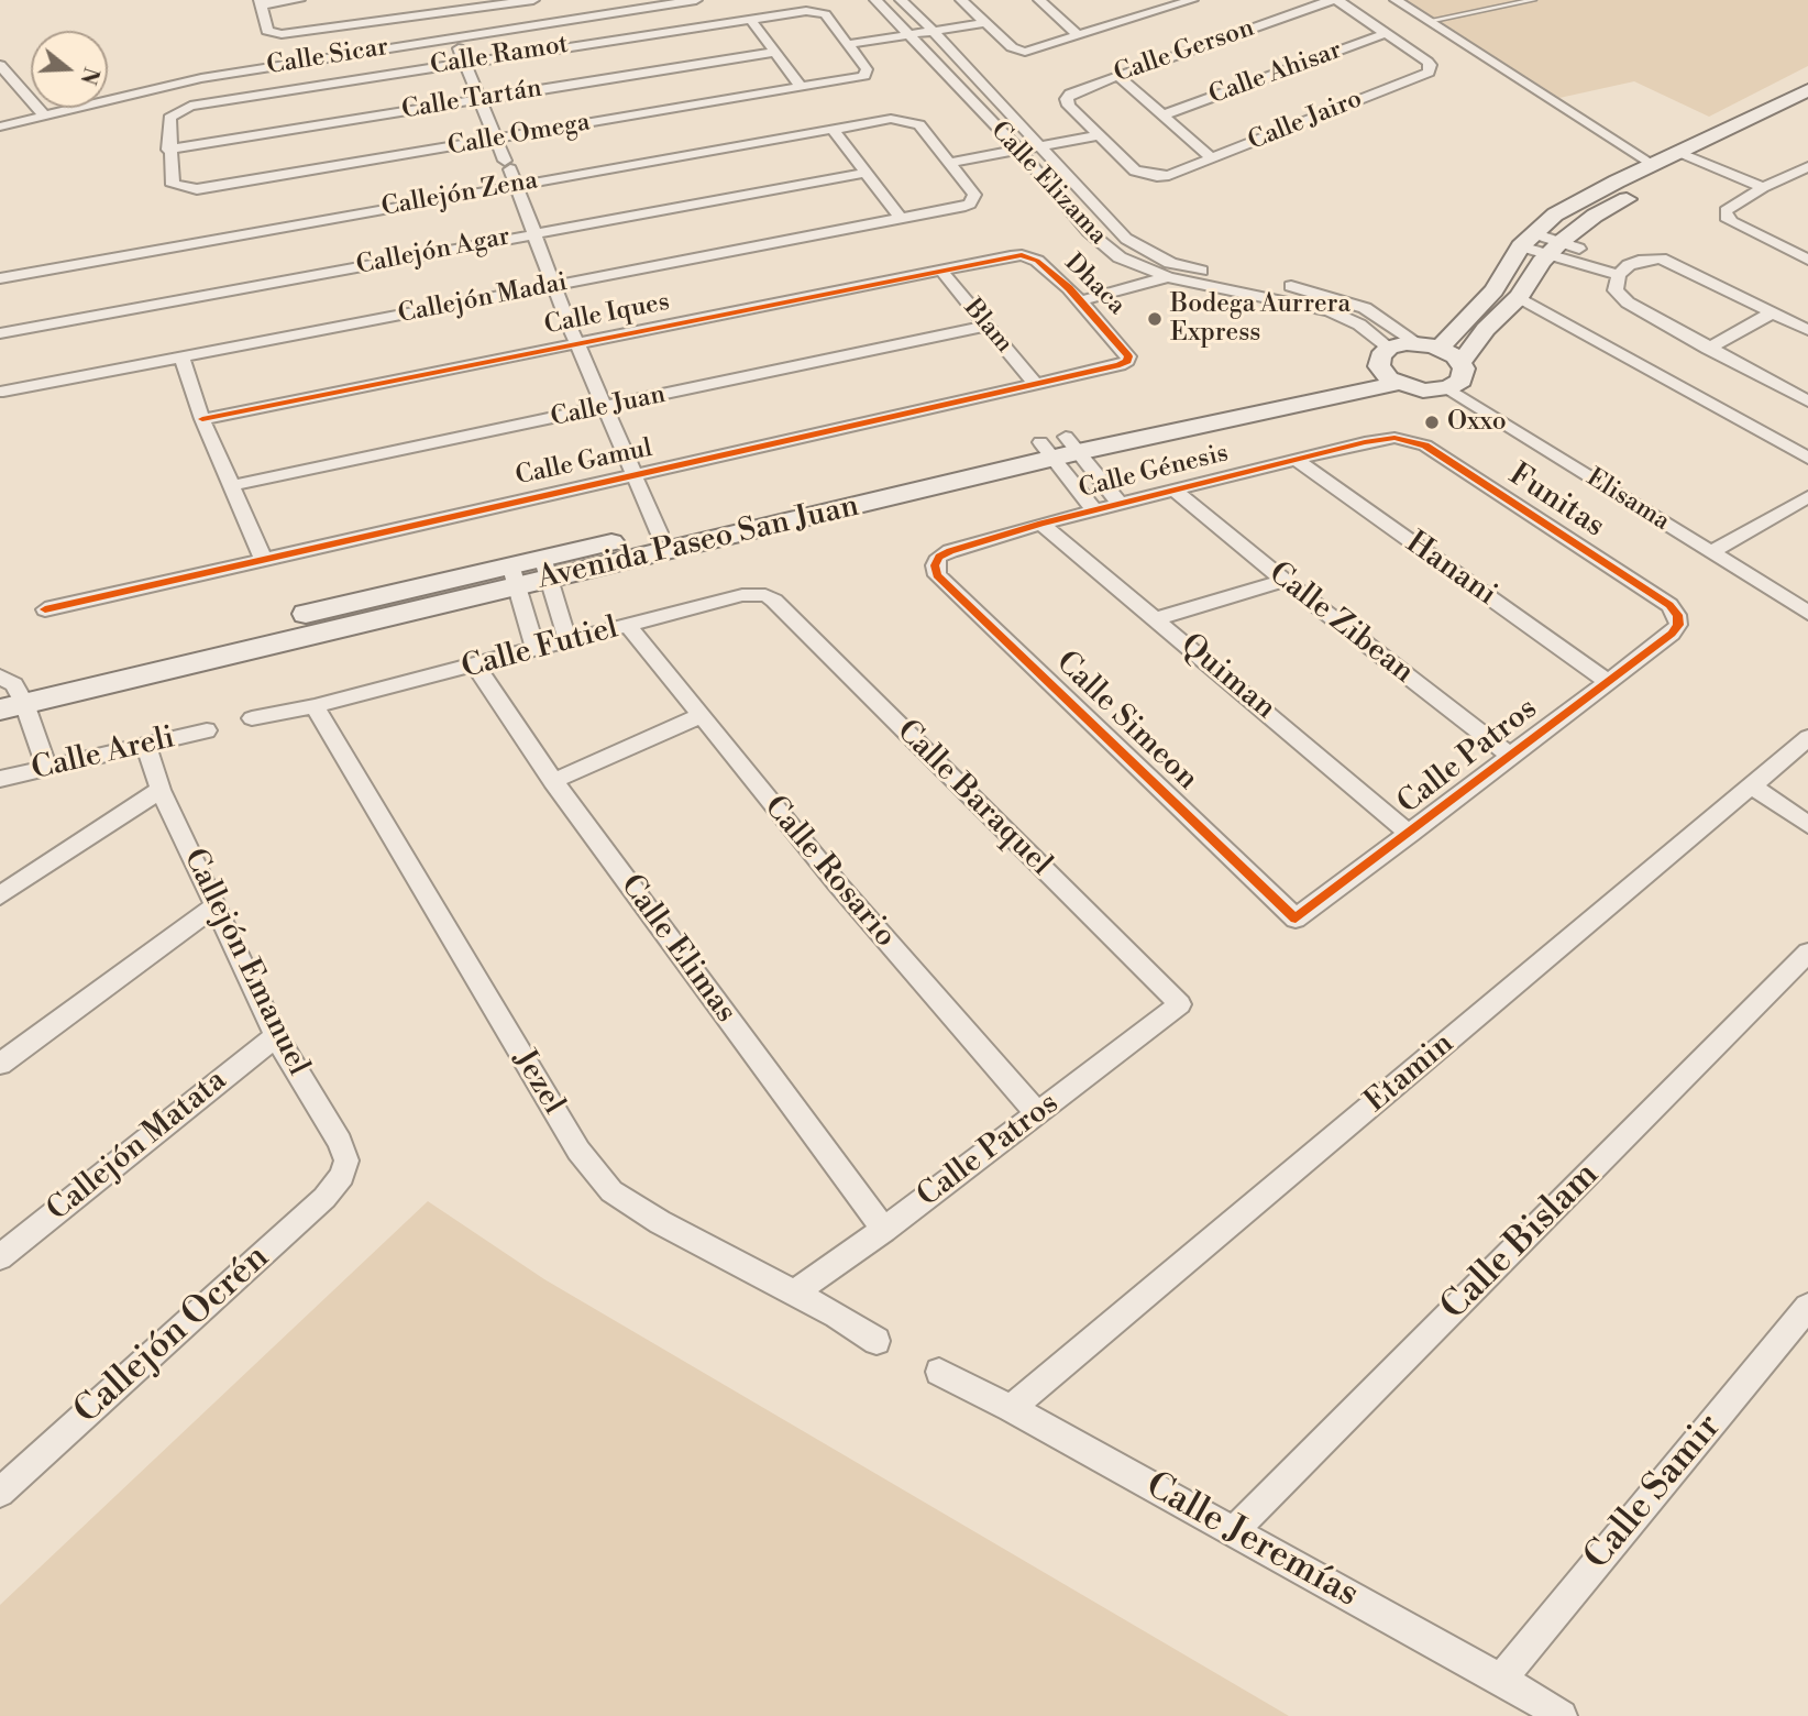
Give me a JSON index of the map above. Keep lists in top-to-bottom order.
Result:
{
  "streets": {
    "street": [
      "Calle Gerson",
      "Calle Ramot",
      "Calle Sicar",
      "Calle Ahisar",
      "Calle Tartán",
      "Calle Jairo",
      "Calle Omega",
      "Calle Elizama",
      "Callejón Zena",
      "Callejón Agar",
      "Dhaca",
      "Callejón Madai",
      "Calle Iques",
      "Blam",
      "Calle Juan",
      "Calle Gamul",
      "Calle Génesis",
      "Elisama",
      "Funitas",
      "Avenida Paseo San Juan",
      "Hanani",
      "Calle Zibean",
      "Calle Futiel",
      "Quiman",
      "Calle Simeon",
      "Calle Areli",
      "Calle Patros",
      "Calle Baraquel",
      "Calle Rosario",
      "Calle Elimas",
      "Callejón Emanuel",
      "Etamin",
      "Jezel",
      "Callejón Matata",
      "Calle Bislam",
      "Callejón Ocrén",
      "Calle Samir",
      "Calle Jeremías"
    ]
  },
  "crossings": [
    ["Calle Gerson", "Calle Jairo"],
    ["Calle Ramot", "Calle Tartán"],
    ["Calle Ramot", "Calle Omega"],
    ["Calle Ahisar", "Calle Jairo"],
    ["Calle Tartán", "Calle Omega"],
    ["Calle Elizama", "Avenida Paseo San Juan"],
    ["Callejón Zena", "Callejón Madai"],
    ["Dhaca", "Calle Iques"],
    ["Dhaca", "Calle Gamul"],
    ["Calle Iques", "Blam"],
    ["Blam", "Calle Juan"],
    ["Blam", "Calle Gamul"],
    ["Calle Génesis", "Funitas"],
    ["Calle Génesis", "Hanani"],
    ["Calle Génesis", "Calle Zibean"],
    ["Calle Génesis", "Quiman"],
    ["Calle Génesis", "Calle Simeon"],
    ["Funitas", "Calle Patros"],
    ["Hanani", "Calle Patros"],
    ["Calle Zibean", "Calle Patros"],
    ["Calle Futiel", "Calle Baraquel"],
    ["Calle Futiel", "Calle Rosario"],
    ["Calle Futiel", "Calle Elimas"],
    ["Calle Futiel", "Jezel"],
    ["Quiman", "Calle Patros"],
    ["Calle Simeon", "Calle Patros"],
    ["Calle Areli", "Callejón Emanuel"],
    ["Calle Patros", "Calle Baraquel"],
    ["Calle Patros", "Calle Rosario"],
    ["Calle Patros", "Calle Elimas"],
    ["Calle Patros", "Jezel"],
    ["Callejón Emanuel", "Callejón Matata"],
    ["Callejón Emanuel", "Callejón Ocrén"],
    ["Etamin", "Calle Jeremías"],
    ["Calle Bislam", "Calle Jeremías"],
    ["Calle Samir", "Calle Jeremías"]
  ],
  "places": ["Bodega Aurrera Express", "Oxxo"],
  "north": "right"
}
